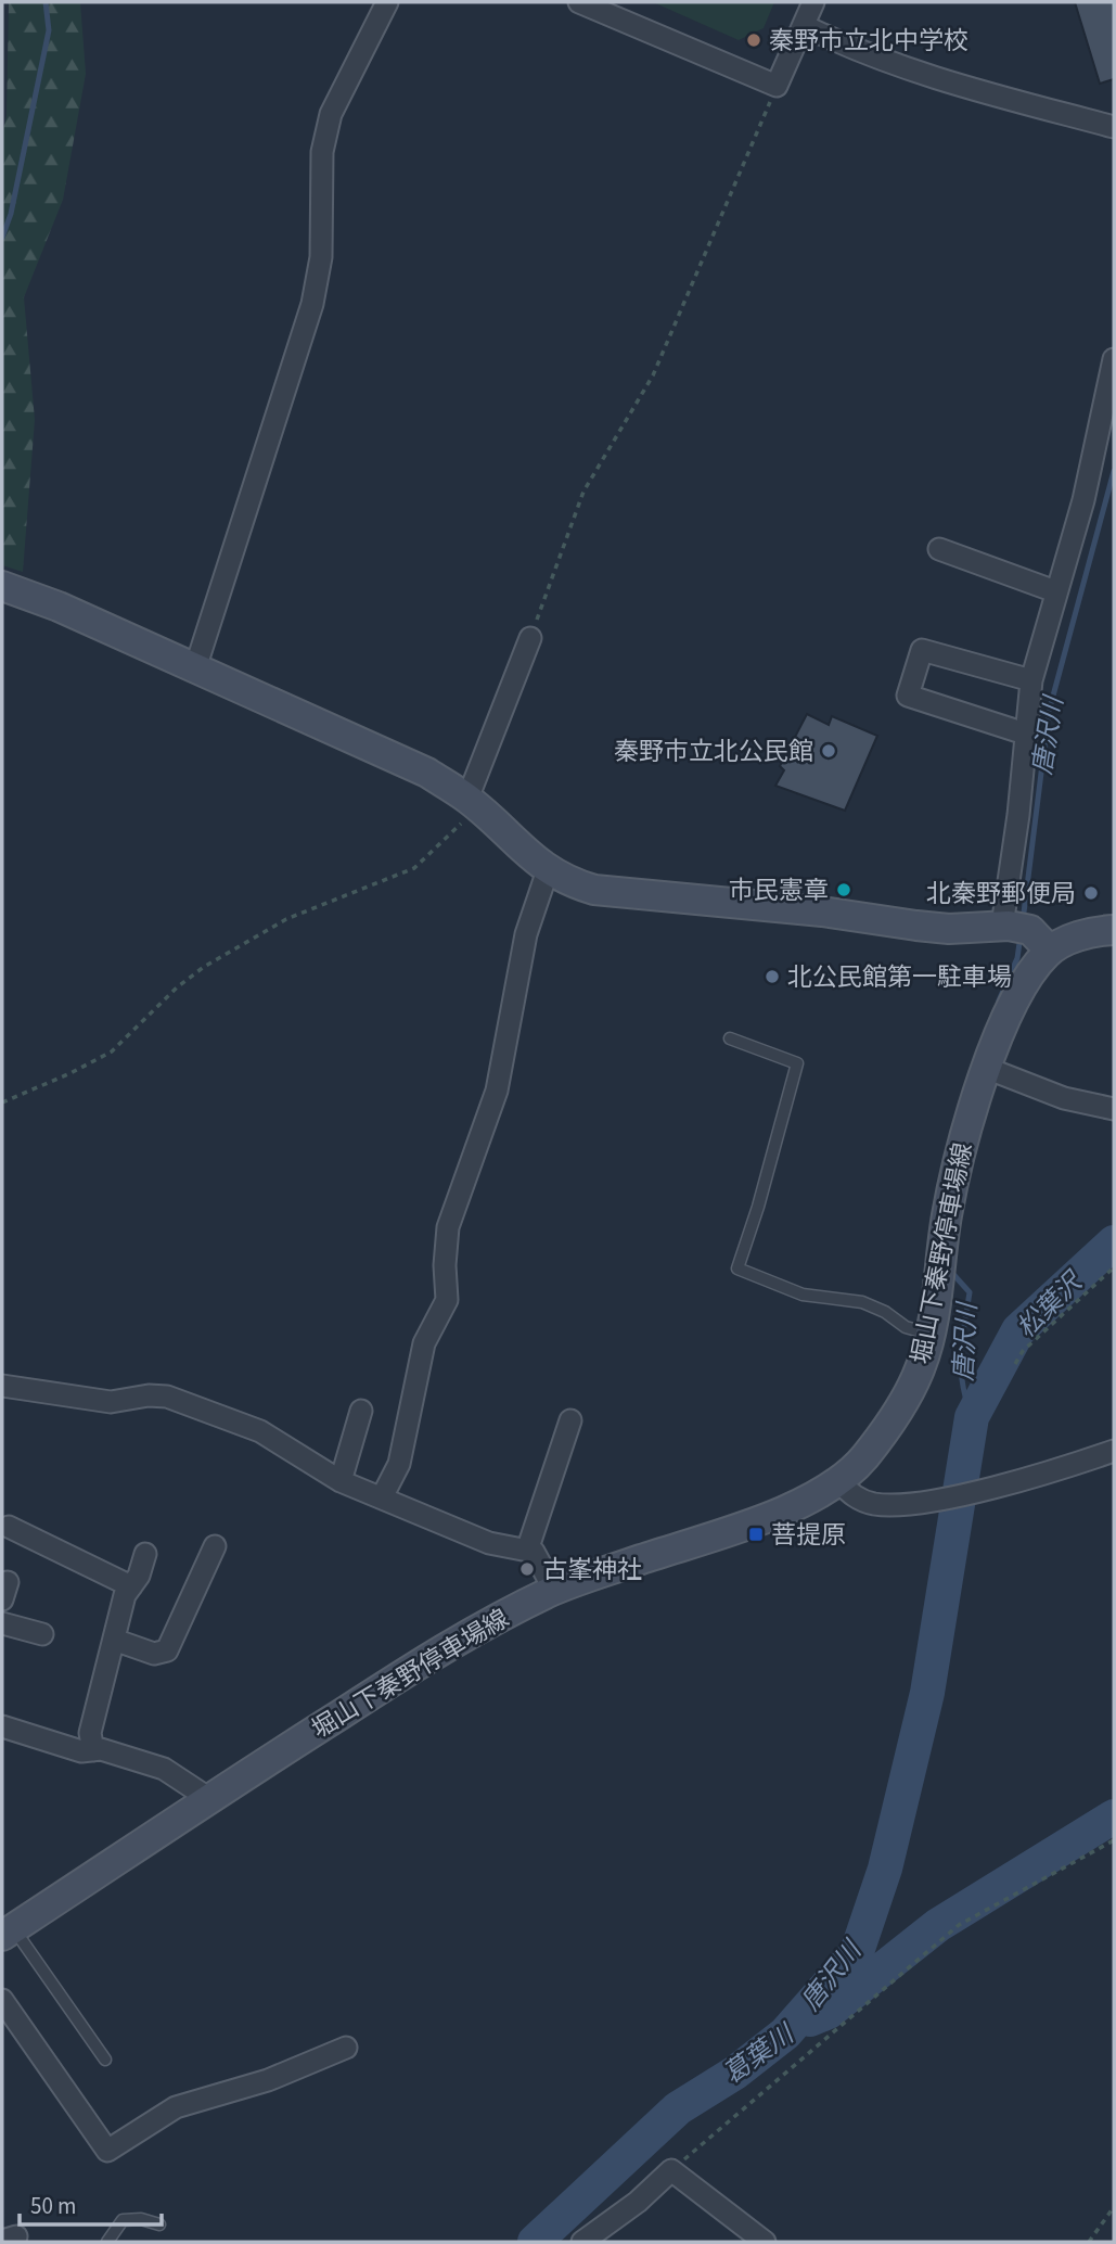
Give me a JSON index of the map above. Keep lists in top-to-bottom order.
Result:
{
  "streets": {
    "main road": ["堀山下秦野停車場線"]
  },
  "water": ["唐沢川", "松葉沢", "葛葉川"],
  "places": {
    "other": [
      "秦野市立北中学校",
      "秦野市立北公民館",
      "市民憲章",
      "北秦野郵便局",
      "北公民館第一駐車場",
      "古峯神社"
    ],
    "transit": ["菩提原"]
  },
  "scale_bar": "50 m"
}
